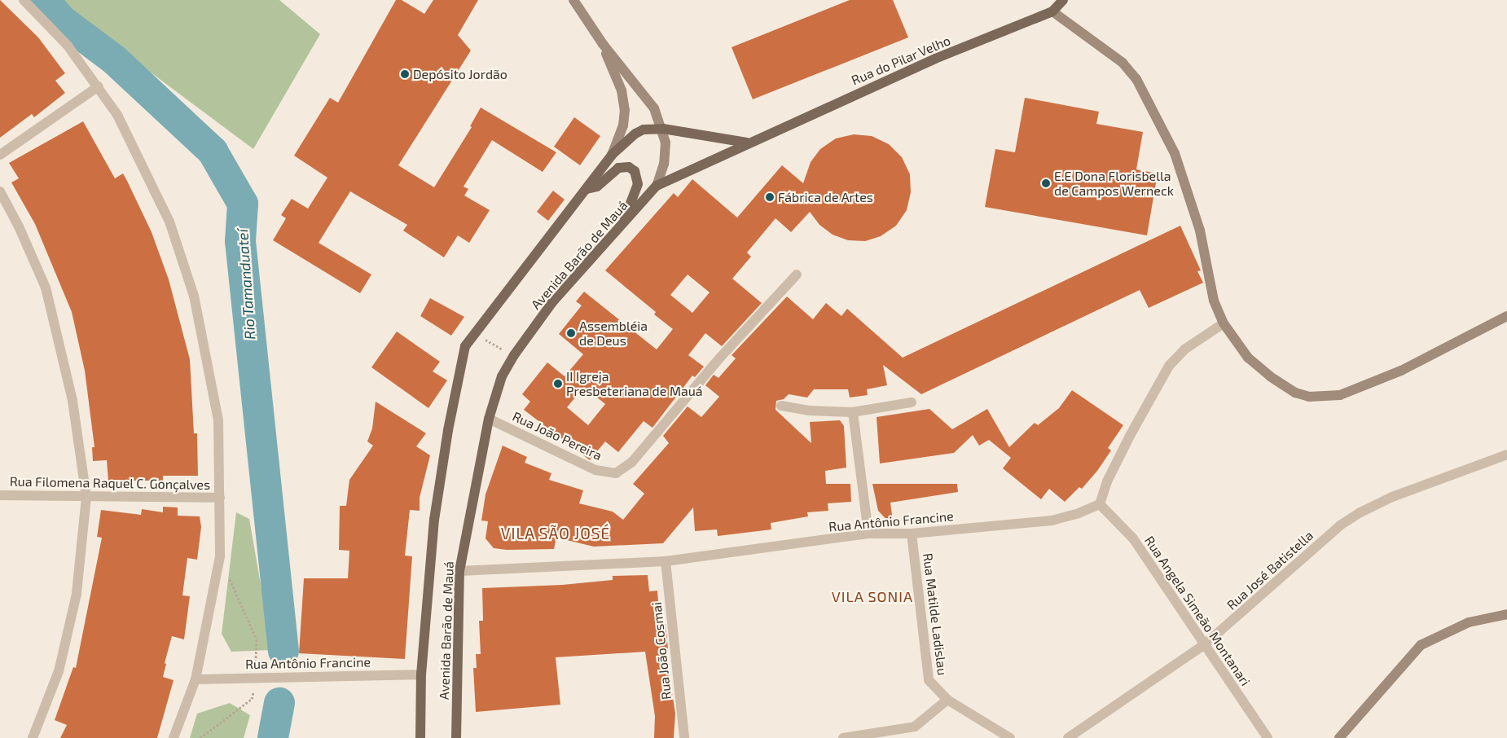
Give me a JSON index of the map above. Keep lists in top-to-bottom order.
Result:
{
  "streets": {
    "main road": ["Rua do Pilar Velho", "Avenida Barão de Mauá"],
    "street": [
      "Rua João Pereira",
      "Rua Filomena Raquel C. Gonçalves",
      "Rua Antônio Francine",
      "Rua José Batistella",
      "Rua Angela Simeão Montanari",
      "Rua Matilde Ladislau",
      "Rua João Cosmai"
    ]
  },
  "crossings": [
    ["Rua do Pilar Velho", "Avenida Barão de Mauá"],
    ["Avenida Barão de Mauá", "Rua João Pereira"],
    ["Avenida Barão de Mauá", "Rua Antônio Francine"],
    ["Rua Antônio Francine", "Rua Angela Simeão Montanari"],
    ["Rua Antônio Francine", "Rua Matilde Ladislau"],
    ["Rua Antônio Francine", "Rua João Cosmai"],
    ["Rua José Batistella", "Rua Angela Simeão Montanari"]
  ],
  "districts": ["VILA SÃO JOSÉ", "VILA SONIA"],
  "water": ["Rio Tamanduateí"],
  "places": [
    "Depósito Jordão",
    "E.E Dona Florisbella de Campos Werneck",
    "Fábrica de Artes",
    "Assembléia de Deus",
    "II Igreja Presbeteriana de Mauá"
  ]
}
